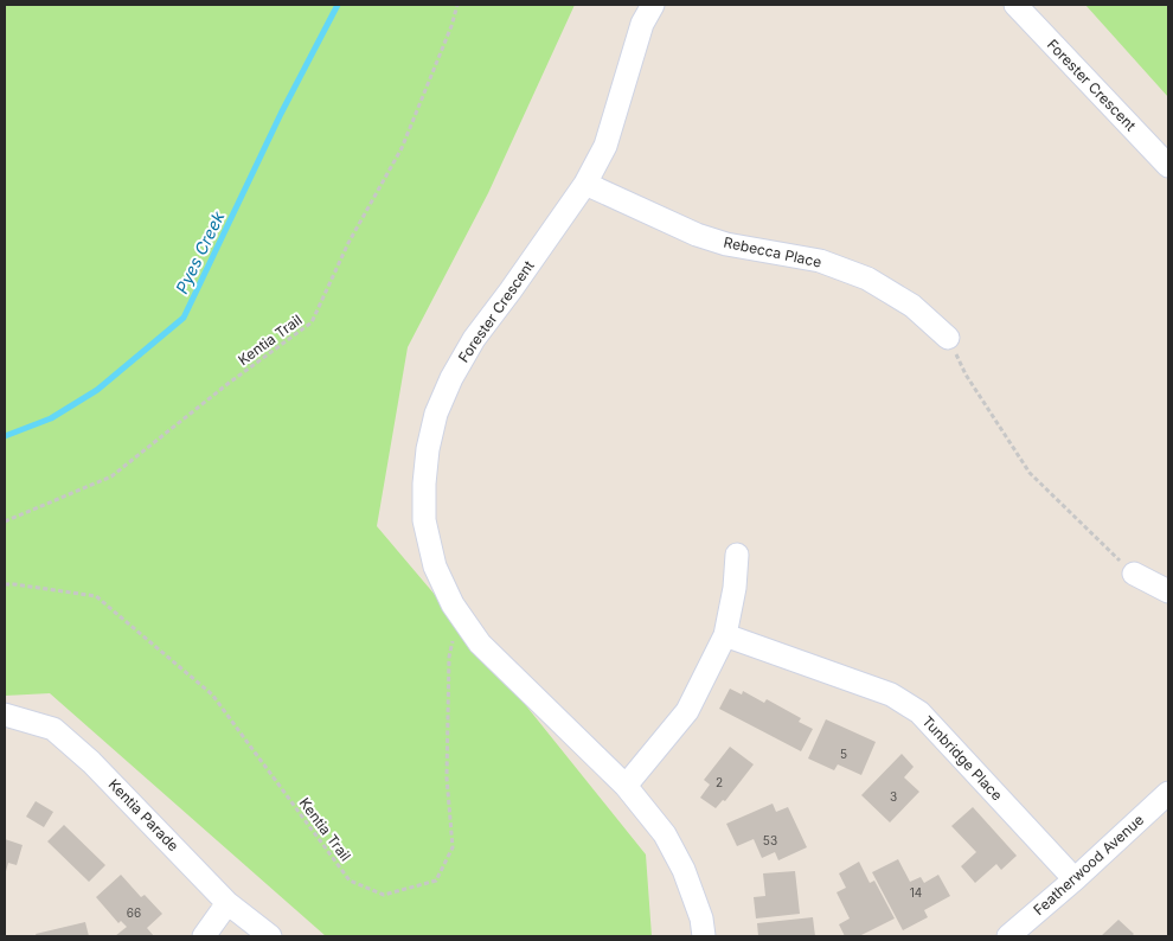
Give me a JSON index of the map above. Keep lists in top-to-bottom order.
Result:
{
  "streets": {
    "street": [
      "Forester Crescent",
      "Rebecca Place",
      "Tunbridge Place",
      "Kentia Parade",
      "Featherwood Avenue"
    ],
    "path": ["Kentia Trail"]
  },
  "crossings": [
    ["Forester Crescent", "Rebecca Place"],
    ["Forester Crescent", "Kentia Trail"],
    ["Tunbridge Place", "Featherwood Avenue"]
  ],
  "water": ["Pyes Creek"],
  "house_numbers": [
    "5",
    "2",
    "3",
    "53",
    "14",
    "66"
  ]
}
